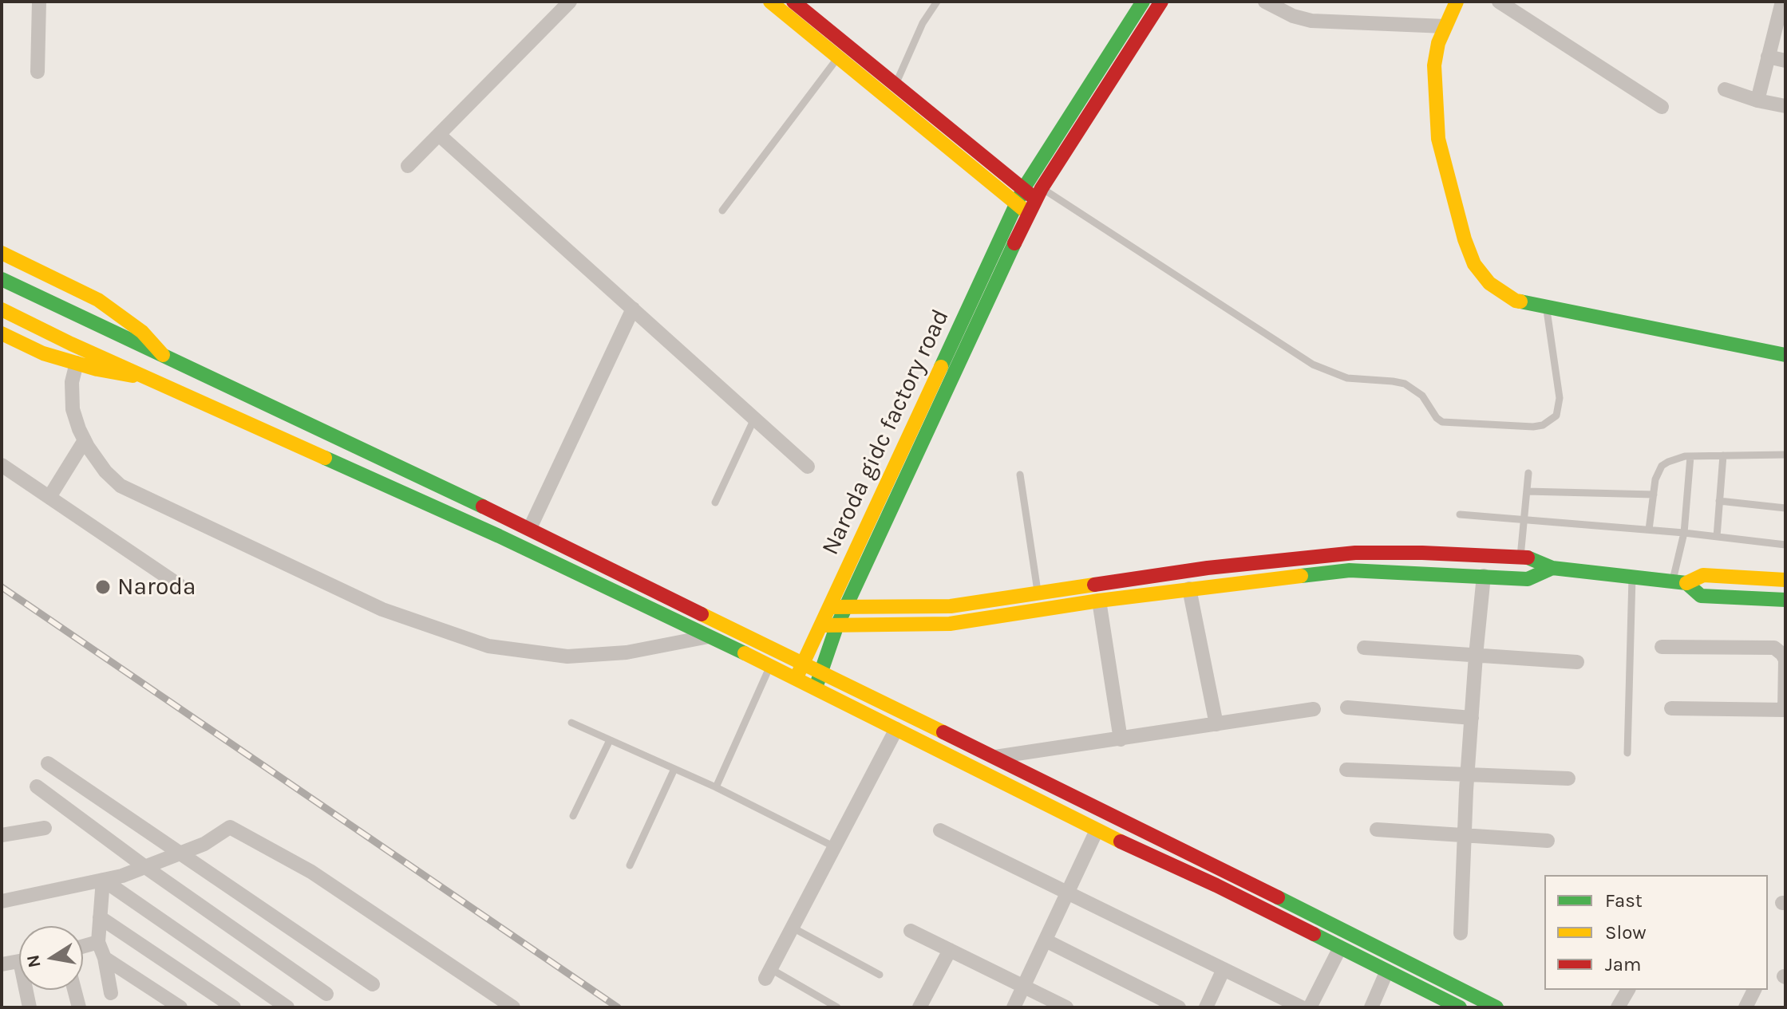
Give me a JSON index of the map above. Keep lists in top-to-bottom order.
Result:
{
  "streets": {
    "street": ["Naroda gidc factory road"]
  },
  "places": ["Naroda"],
  "legend": ["Fast", "Slow", "Jam"],
  "north": "left"
}
